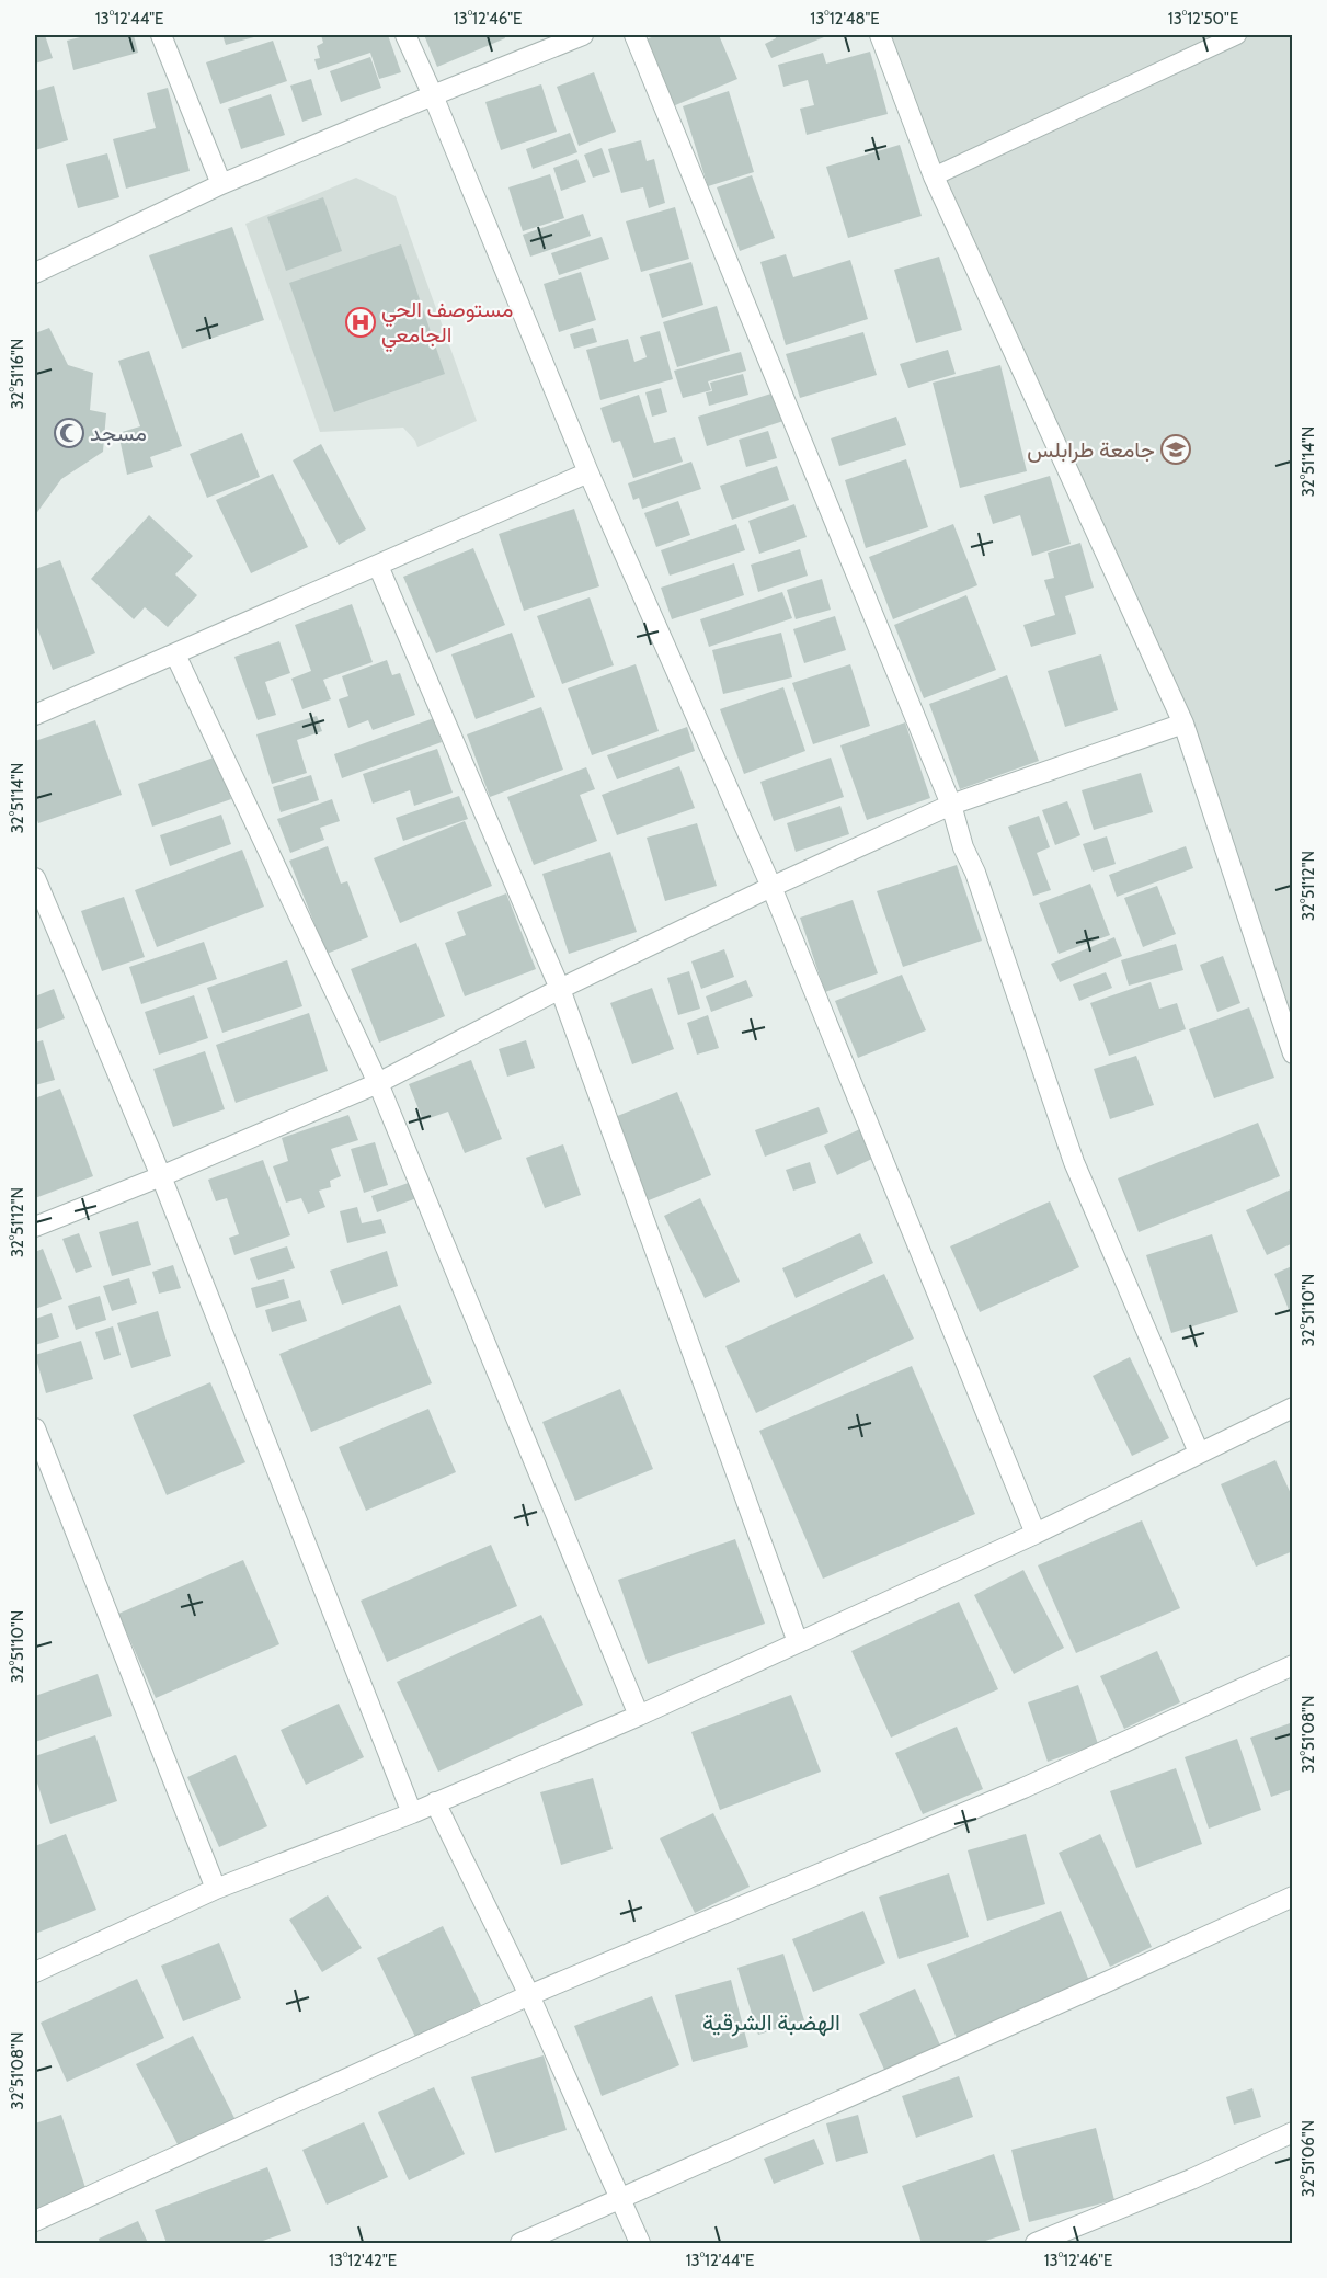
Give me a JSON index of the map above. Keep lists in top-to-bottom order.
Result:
{
  "districts": ["الهضبة الشرقية"],
  "places": {
    "hospital": ["مستوصف الحي الجامعي"],
    "mosque": ["مسجد"],
    "school or university": ["جامعة طرابلس"]
  },
  "coordinates": [
    "13°12'44\"E",
    "13°12'46\"E",
    "13°12'48\"E",
    "13°12'50\"E",
    "32°51'16\"N",
    "32°51'14\"N",
    "32°51'12\"N",
    "32°51'10\"N",
    "32°51'08\"N",
    "32°51'06\"N",
    "13°12'42\"E"
  ]
}
